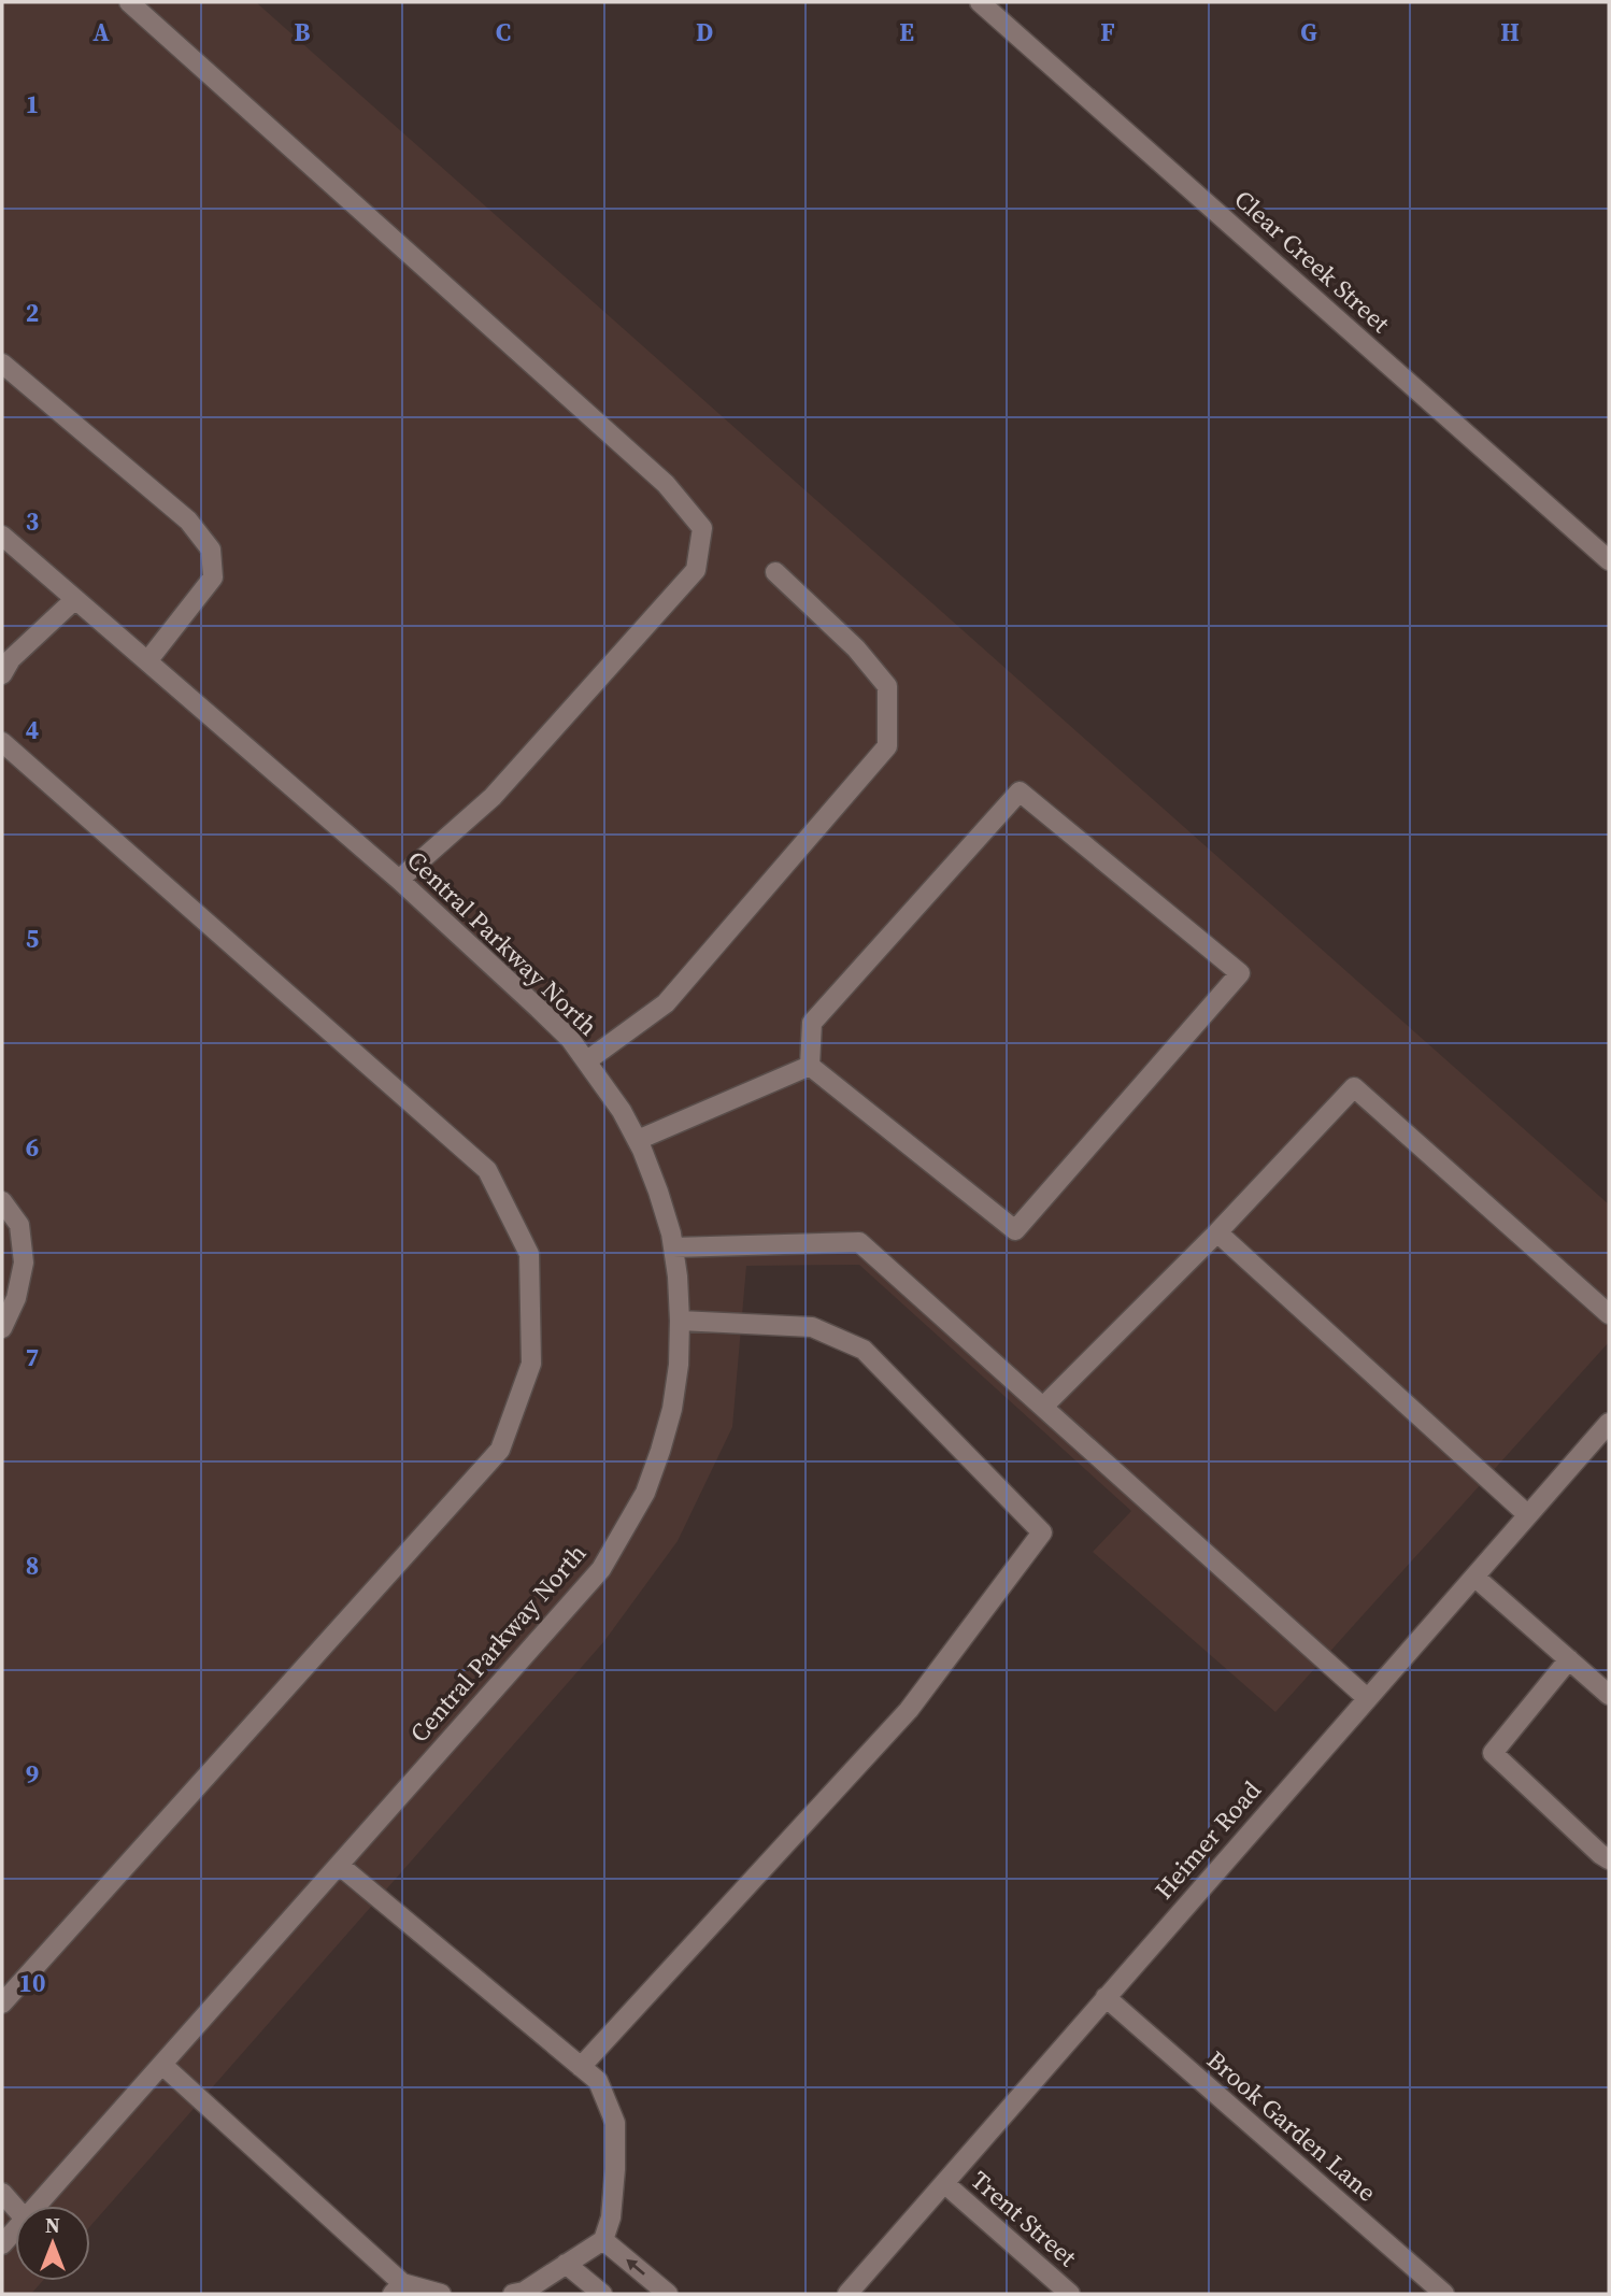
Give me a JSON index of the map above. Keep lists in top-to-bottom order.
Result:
{
  "streets": {
    "street": [
      "Clear Creek Street",
      "Central Parkway North",
      "Heimer Road",
      "Brook Garden Lane",
      "Trent Street"
    ]
  },
  "crossings": [
    ["Heimer Road", "Brook Garden Lane"],
    ["Heimer Road", "Trent Street"]
  ],
  "north": "top",
  "grid": {
    "columns": [
      "A",
      "B",
      "C",
      "D",
      "E",
      "F",
      "G",
      "H"
    ],
    "rows": [
      "1",
      "2",
      "3",
      "4",
      "5",
      "6",
      "7",
      "8",
      "9",
      "10"
    ]
  }
}
